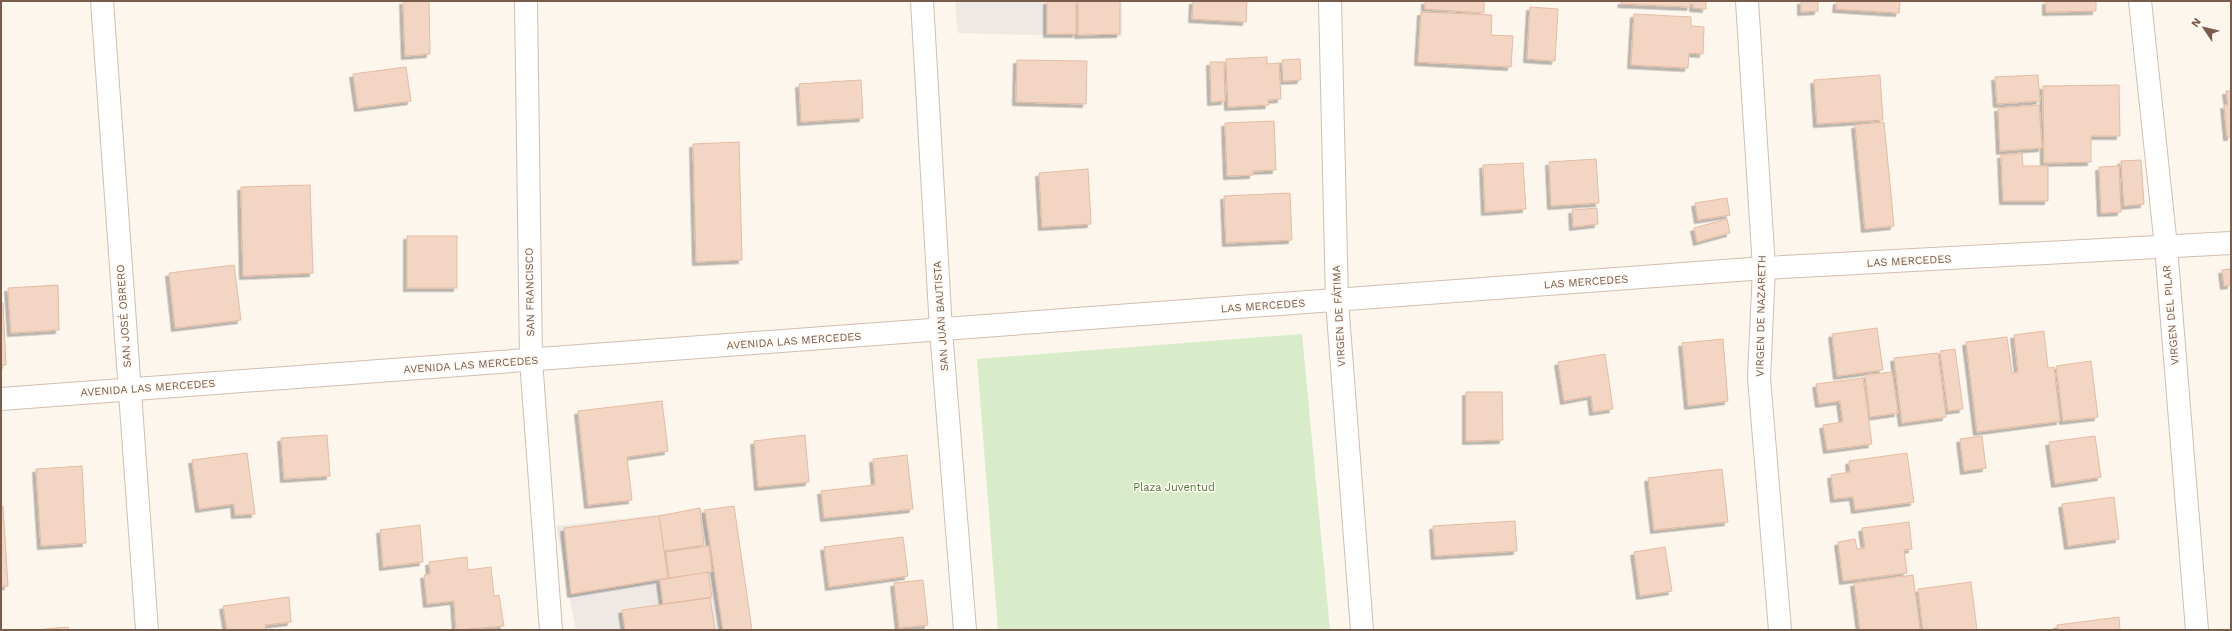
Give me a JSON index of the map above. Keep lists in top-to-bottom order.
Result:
{
  "streets": {
    "street": [
      "LAS MERCEDES",
      "SAN FRANCISCO",
      "VIRGEN DEL PILAR",
      "SAN JOSÉ OBRERO",
      "SAN JUAN BAUTISTA",
      "VIRGEN DE FÁTIMA",
      "VIRGEN DE NAZARETH",
      "AVENIDA LAS MERCEDES"
    ]
  },
  "crossings": [
    ["LAS MERCEDES", "VIRGEN DEL PILAR"],
    ["LAS MERCEDES", "SAN JUAN BAUTISTA"],
    ["LAS MERCEDES", "VIRGEN DE FÁTIMA"],
    ["LAS MERCEDES", "VIRGEN DE NAZARETH"],
    ["LAS MERCEDES", "AVENIDA LAS MERCEDES"],
    ["SAN FRANCISCO", "AVENIDA LAS MERCEDES"],
    ["SAN JOSÉ OBRERO", "AVENIDA LAS MERCEDES"],
    ["SAN JUAN BAUTISTA", "AVENIDA LAS MERCEDES"]
  ],
  "parks": ["Plaza Juventud"],
  "north": "top left"
}
